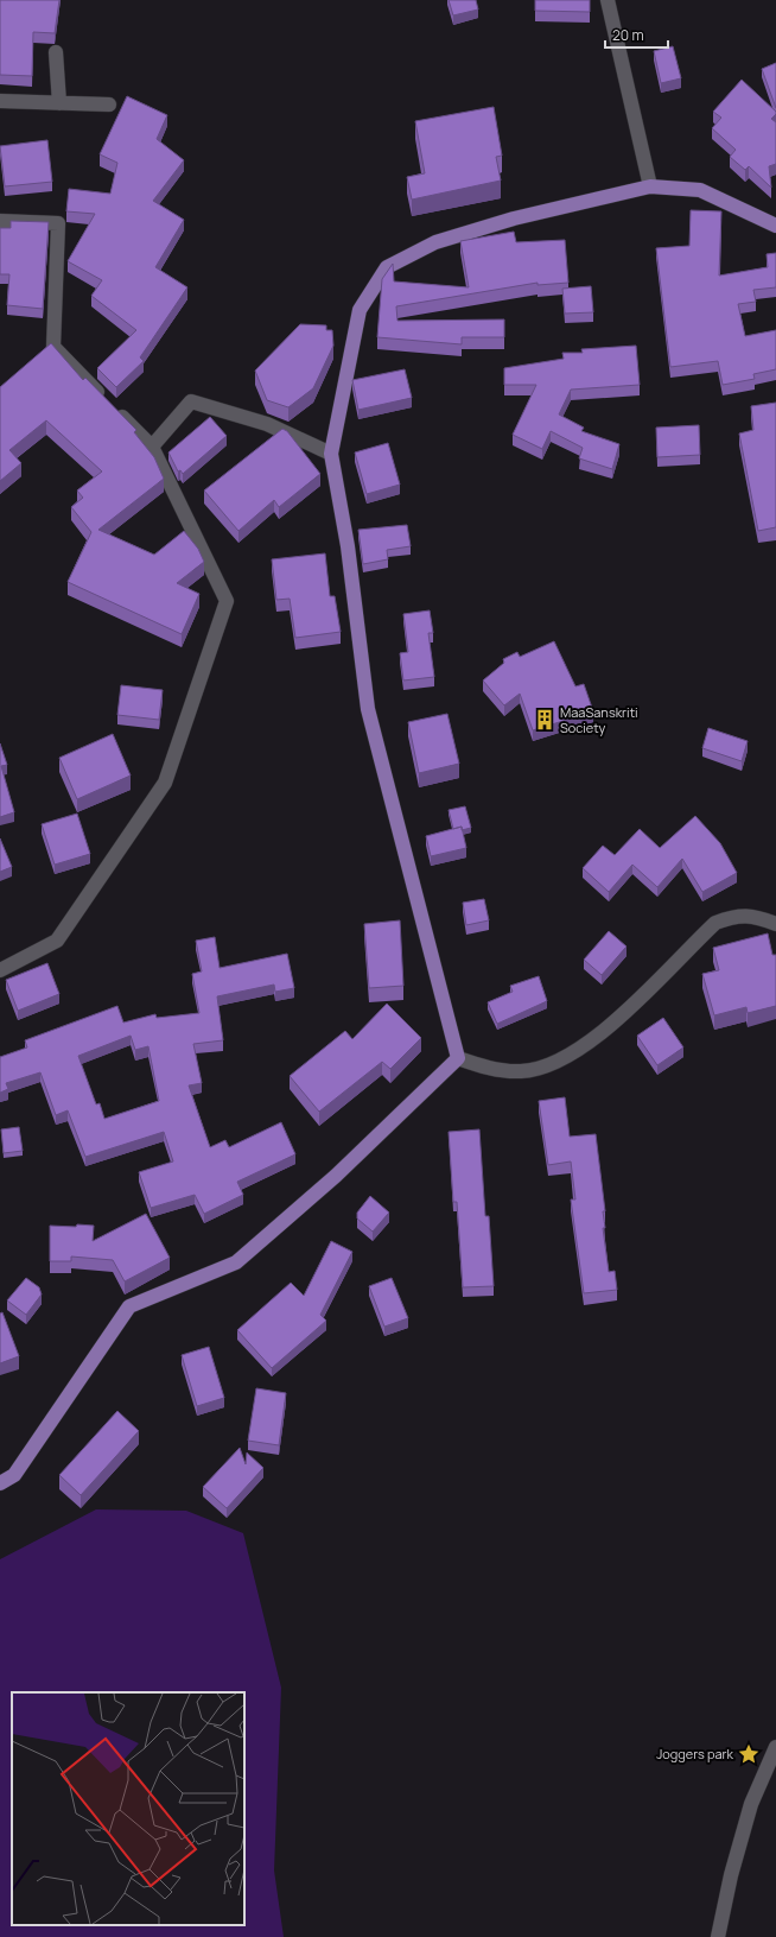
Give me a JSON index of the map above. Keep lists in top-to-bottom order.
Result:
{
  "places": {
    "building": ["MaaSanskriti Society"],
    "place": ["Joggers park"]
  },
  "scale_bar": "20 m"
}
